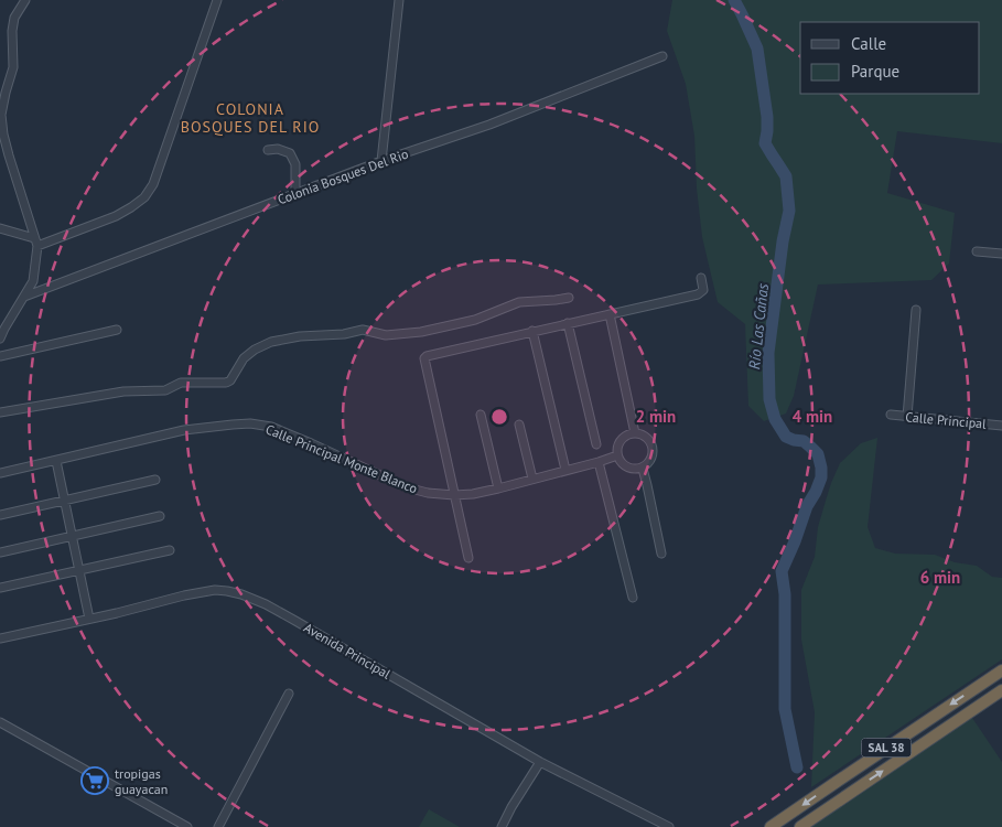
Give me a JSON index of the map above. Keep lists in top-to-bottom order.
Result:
{
  "streets": {
    "highway": ["SAL 38"],
    "street": [
      "Colonia Bosques Del Rio",
      "Calle Principal",
      "Calle Principal Monte Blanco",
      "Avenida Principal"
    ]
  },
  "districts": ["COLONIA BOSQUES DEL RIO"],
  "water": ["Río Las Cañas"],
  "places": {
    "supermarket": ["tropigas guayacan"]
  },
  "legend": ["Calle", "Parque"],
  "rings": ["2 min", "4 min", "6 min"]
}
